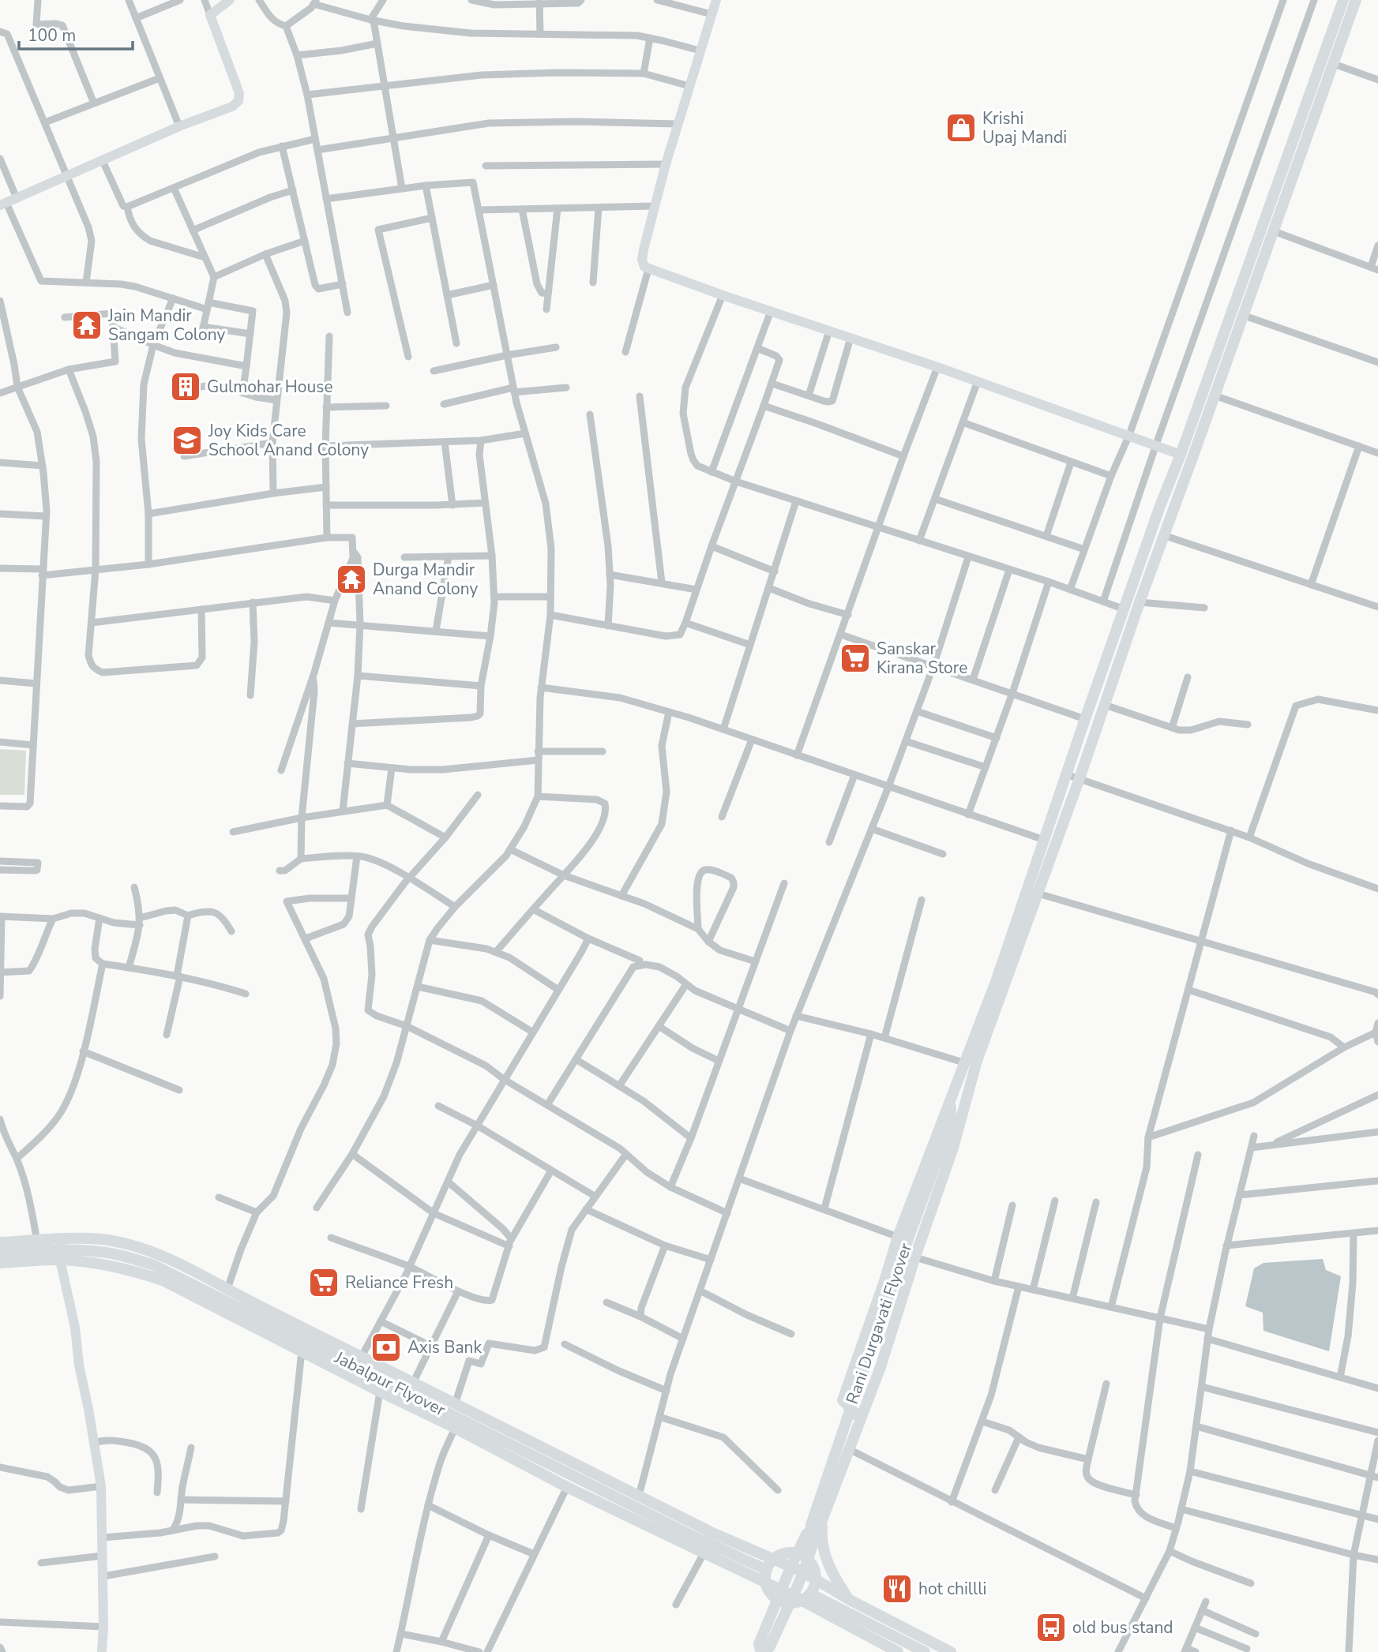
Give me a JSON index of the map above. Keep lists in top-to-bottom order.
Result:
{
  "streets": {
    "main road": ["Rani Durgavati Flyover", "Jabalpur Flyover"]
  },
  "crossings": [
    ["Rani Durgavati Flyover", "Jabalpur Flyover"]
  ],
  "places": {
    "shop": ["Krishi Upaj Mandi"],
    "temple": ["Jain Mandir Sangam Colony", "Durga Mandir Anand Colony"],
    "building": ["Gulmohar House"],
    "school or university": ["Joy Kids Care School Anand Colony"],
    "supermarket": ["Sanskar Kirana Store", "Reliance Fresh"],
    "bank": ["Axis Bank"],
    "restaurant": ["hot chillli"],
    "bus stop": ["old bus stand"]
  },
  "scale_bar": "100 m"
}
